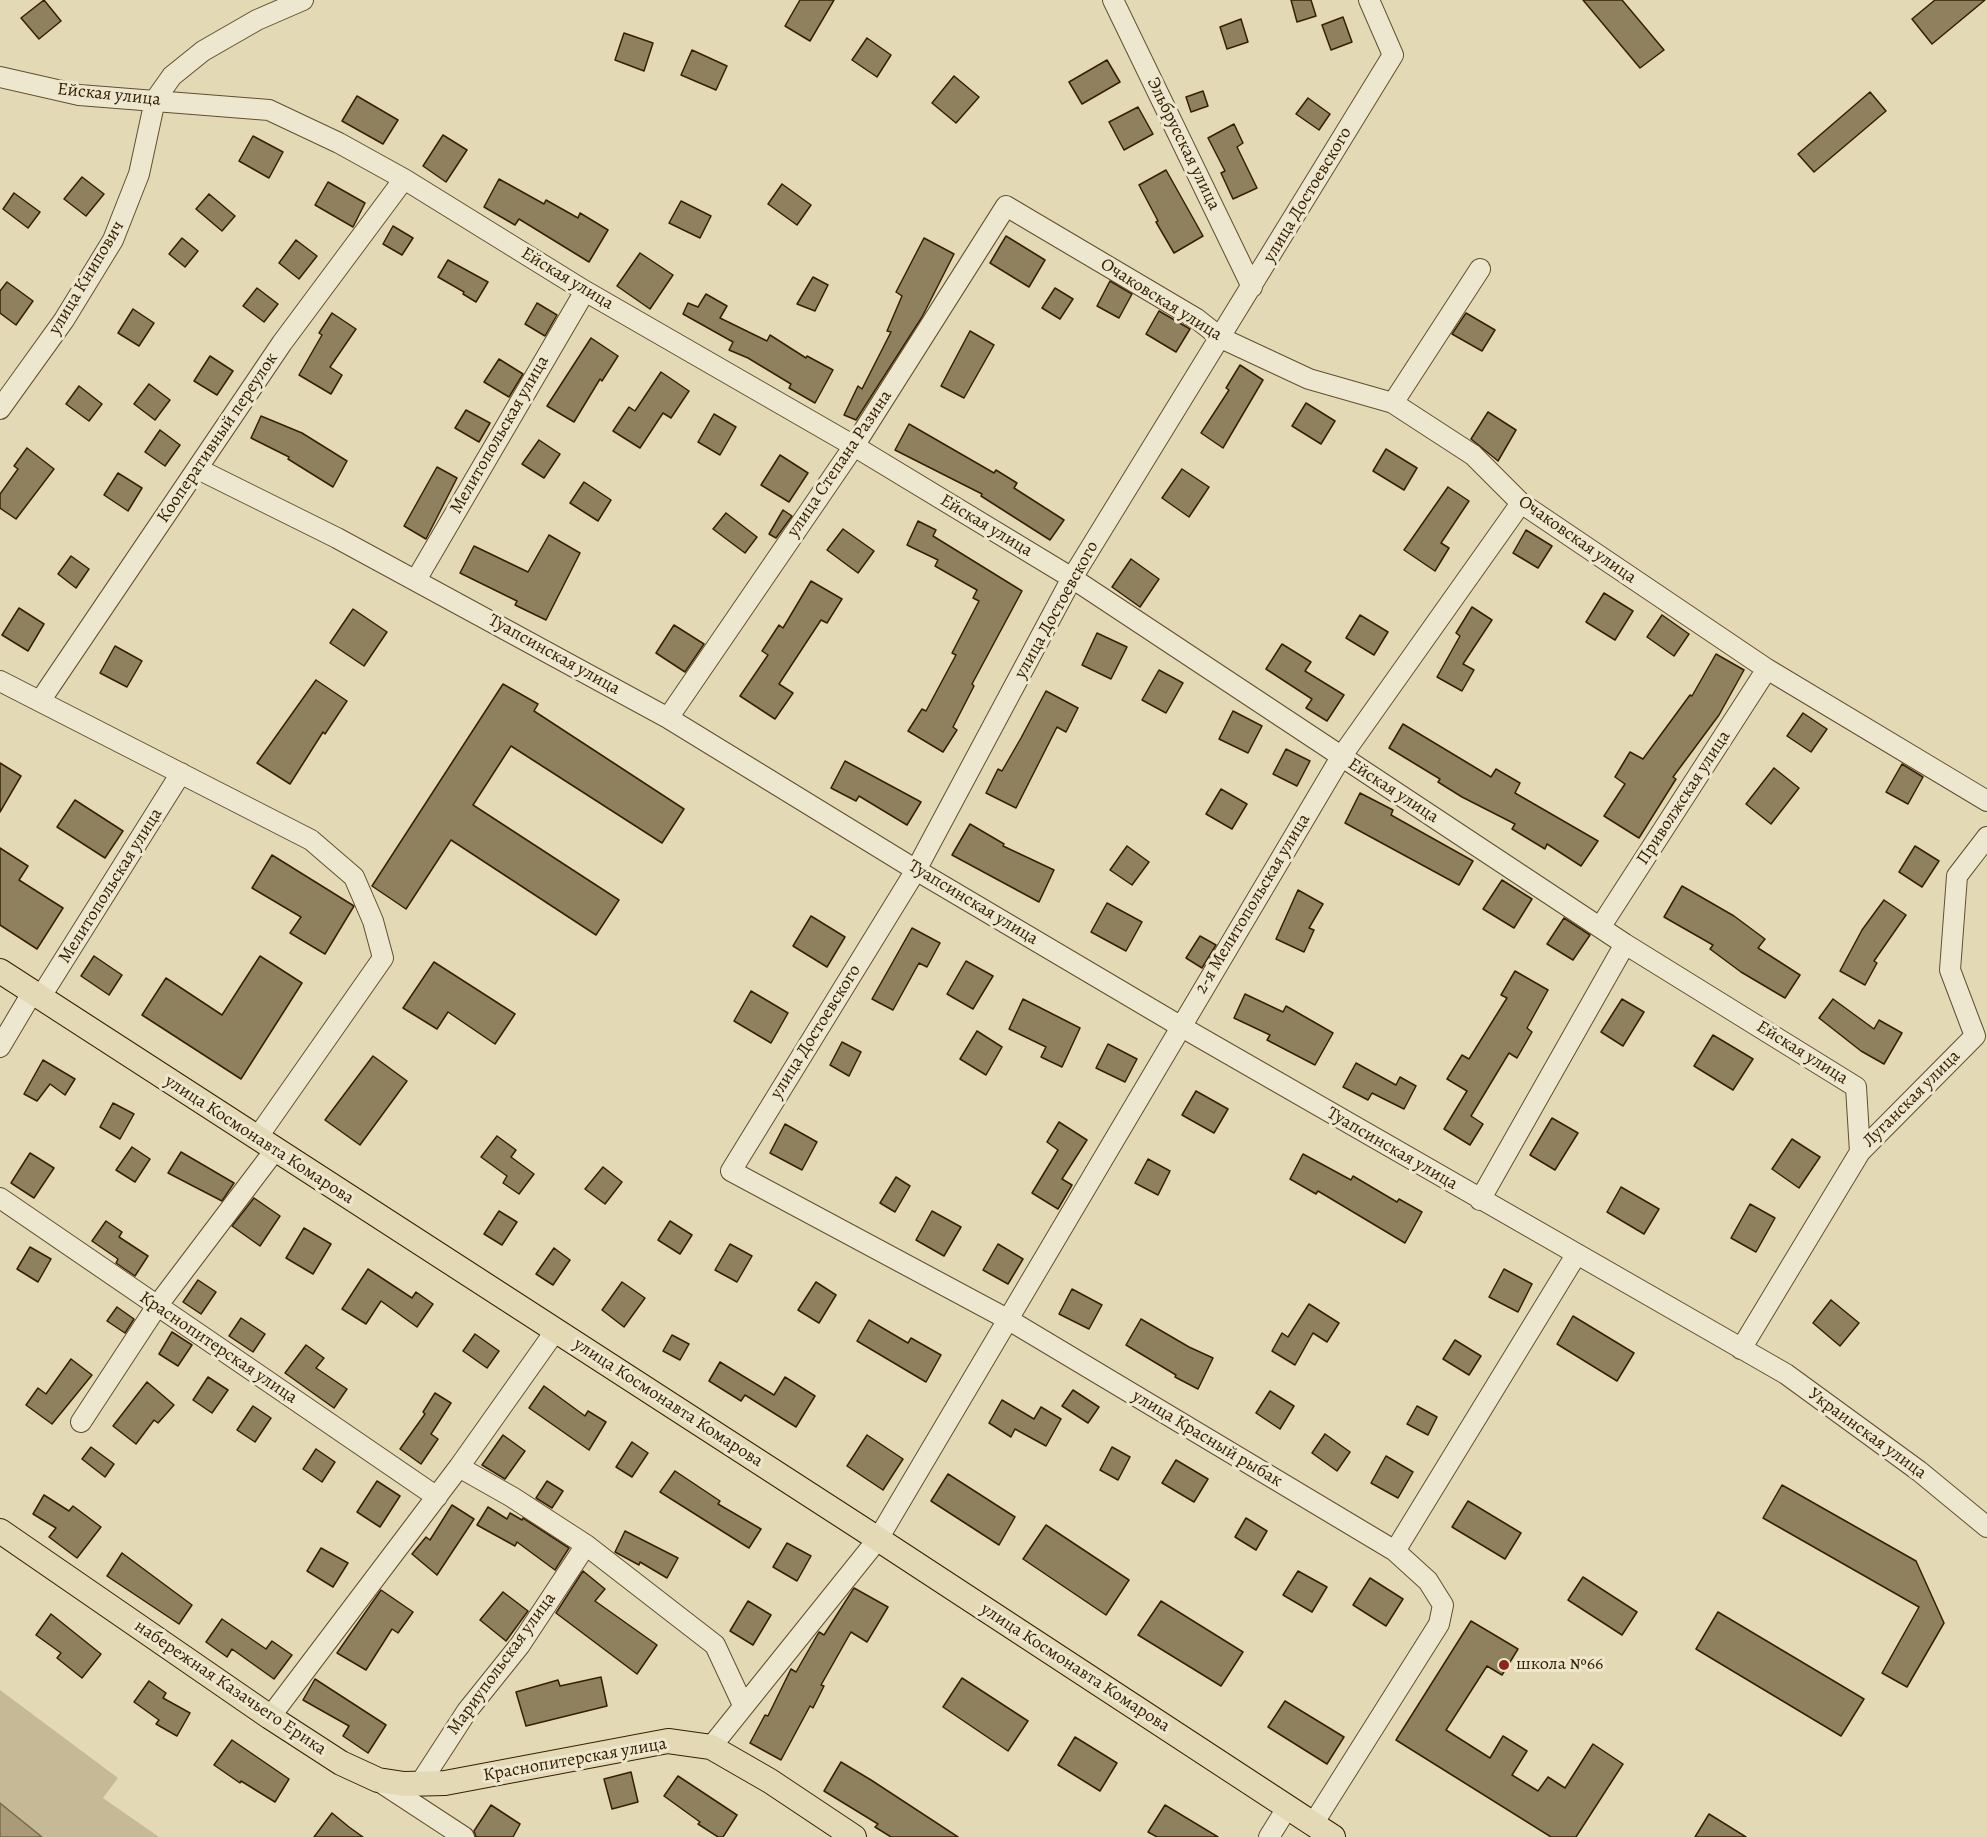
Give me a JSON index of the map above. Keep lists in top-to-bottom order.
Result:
{
  "streets": {
    "main road": ["улица Космонавта Комарова", "Краснопитерская улица", "набережная Казачьего Ерика"],
    "street": [
      "Ейская улица",
      "Эльбрусская улица",
      "улица Достоевского",
      "улица Книпович",
      "Очаковская улица",
      "Мелитопольская улица",
      "Кооперативный переулок",
      "улица Степана Разина",
      "Туапсинская улица",
      "Приволжская улица",
      "2-я Мелитопольская улица",
      "Луганская улица",
      "Украинская улица",
      "улица Красный рыбак",
      "Мариупольская улица"
    ]
  },
  "crossings": [
    ["Ейская улица", "улица Достоевского"],
    ["Ейская улица", "улица Книпович"],
    ["Ейская улица", "Мелитопольская улица"],
    ["Ейская улица", "Кооперативный переулок"],
    ["Ейская улица", "улица Степана Разина"],
    ["Ейская улица", "Приволжская улица"],
    ["Ейская улица", "2-я Мелитопольская улица"],
    ["Ейская улица", "Луганская улица"],
    ["Эльбрусская улица", "улица Достоевского"],
    ["улица Достоевского", "Очаковская улица"],
    ["улица Достоевского", "Туапсинская улица"],
    ["улица Достоевского", "улица Красный рыбак"],
    ["Очаковская улица", "улица Степана Разина"],
    ["Очаковская улица", "Приволжская улица"],
    ["Очаковская улица", "2-я Мелитопольская улица"],
    ["Мелитопольская улица", "Туапсинская улица"],
    ["Мелитопольская улица", "улица Космонавта Комарова"],
    ["Кооперативный переулок", "Туапсинская улица"],
    ["улица Степана Разина", "Туапсинская улица"],
    ["Туапсинская улица", "2-я Мелитопольская улица"],
    ["Туапсинская улица", "Луганская улица"],
    ["Туапсинская улица", "Украинская улица"],
    ["2-я Мелитопольская улица", "улица Космонавта Комарова"],
    ["2-я Мелитопольская улица", "Краснопитерская улица"],
    ["2-я Мелитопольская улица", "улица Красный рыбак"],
    ["Луганская улица", "Украинская улица"],
    ["улица Космонавта Комарова", "улица Красный рыбак"],
    ["Краснопитерская улица", "Мариупольская улица"],
    ["Краснопитерская улица", "набережная Казачьего Ерика"]
  ],
  "places": ["школа №66"]
}
